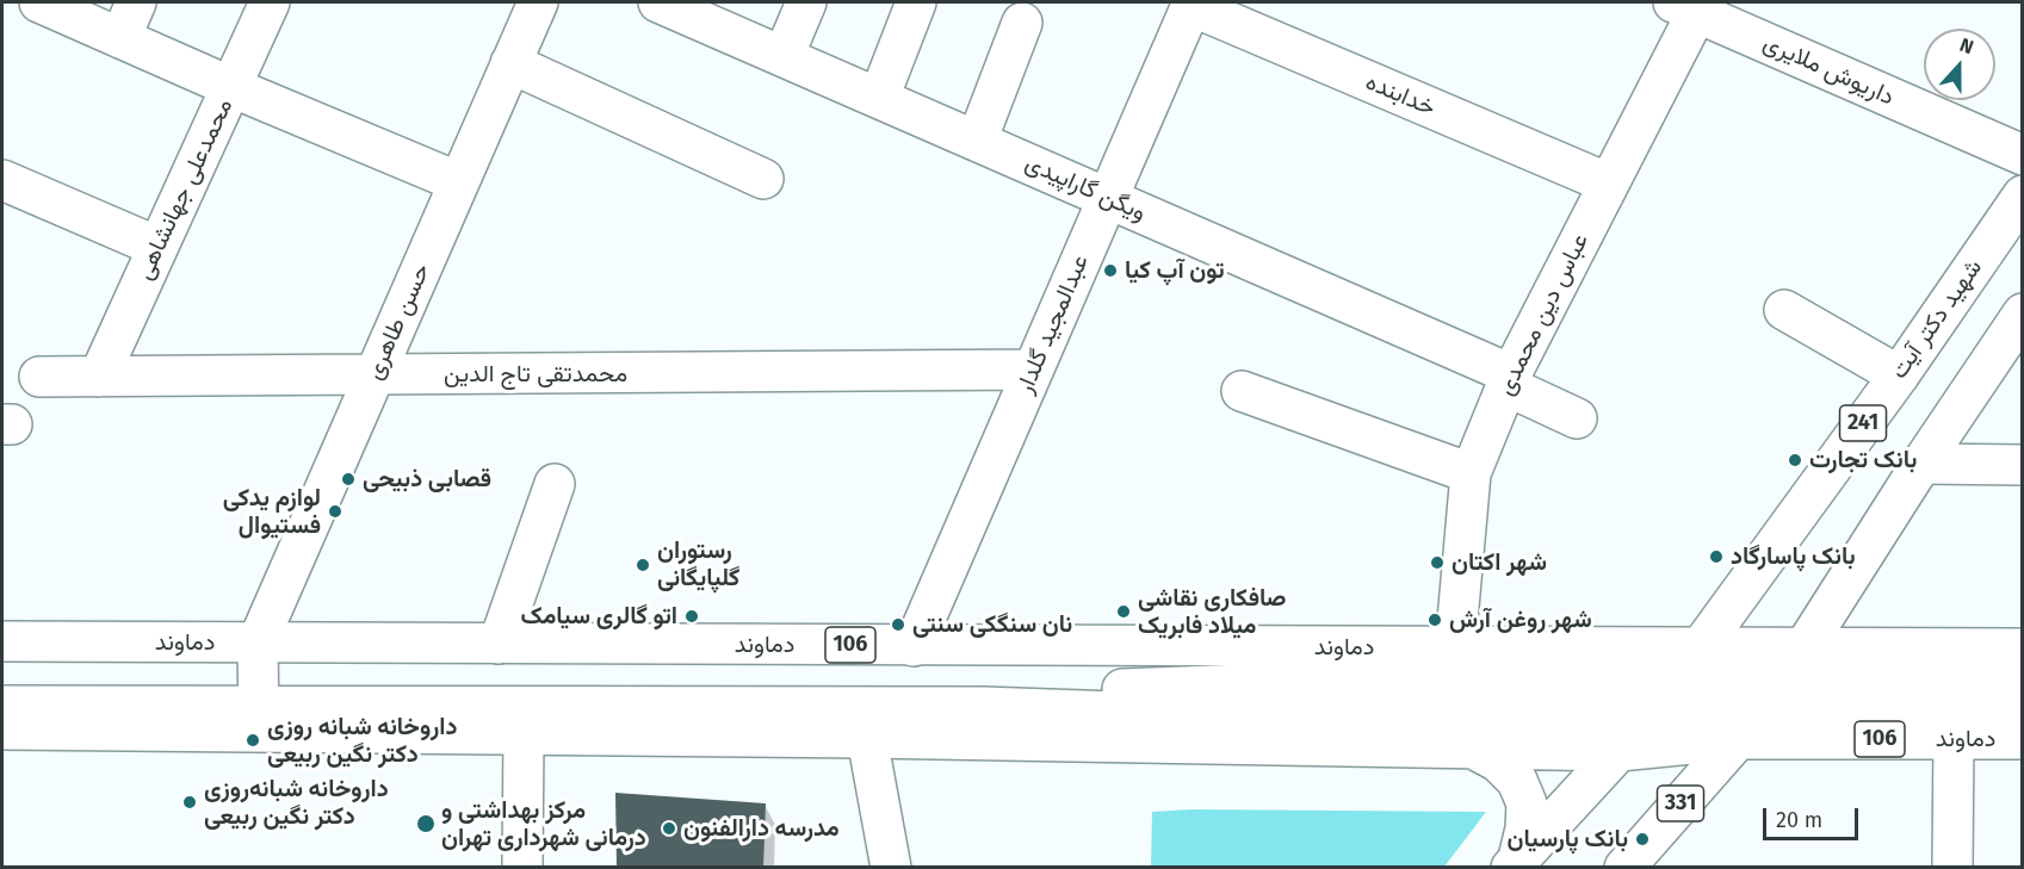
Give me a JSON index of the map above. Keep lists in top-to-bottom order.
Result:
{
  "streets": {
    "street": [
      "داریوش ملایری",
      "خدابنده",
      "ویگن گاراپیدی",
      "محمدعلی جهانشاهی",
      "عباس دین محمدی",
      "شهید دکتر آیت",
      "حسن طاهری",
      "عبدالمجید گلدار",
      "محمدتقی تاج الدین",
      "241",
      "دماوند",
      "106",
      "331"
    ]
  },
  "crossings": [
    ["داریوش ملایری", "عباس دین محمدی"],
    ["خدابنده", "عباس دین محمدی"],
    ["خدابنده", "عبدالمجید گلدار"],
    ["ویگن گاراپیدی", "عباس دین محمدی"],
    ["ویگن گاراپیدی", "عبدالمجید گلدار"],
    ["محمدعلی جهانشاهی", "محمدتقی تاج الدین"],
    ["عباس دین محمدی", "دماوند"],
    ["شهید دکتر آیت", "دماوند"],
    ["شهید دکتر آیت", "106"],
    ["حسن طاهری", "محمدتقی تاج الدین"],
    ["حسن طاهری", "دماوند"],
    ["عبدالمجید گلدار", "محمدتقی تاج الدین"],
    ["عبدالمجید گلدار", "دماوند"],
    ["دماوند", "106"],
    ["دماوند", "331"],
    ["106", "331"]
  ],
  "places": [
    "تون آپ کیا",
    "بانک تجارت",
    "قصابی ذبیحی",
    "لوازم یدکی فستیوال",
    "بانک پاسارگاد",
    "شهر اکتان",
    "رستوران گلپایگانی",
    "صافکاری نقاشی میلاد فابریک",
    "اتو گالری سیامک",
    "شهر روغن آرش",
    "نان سنگکی سنتی",
    "داروخانه شبانه روزی دکتر نگین ربیعی",
    "داروخانه شبانه‌روزی دکتر نگین ربیعی",
    "مرکز بهداشتی و درمانی شهرداری تهران",
    "مدرسه دارالفنون",
    "بانک پارسیان"
  ],
  "scale_bar": "20 m",
  "north": "top"
}
